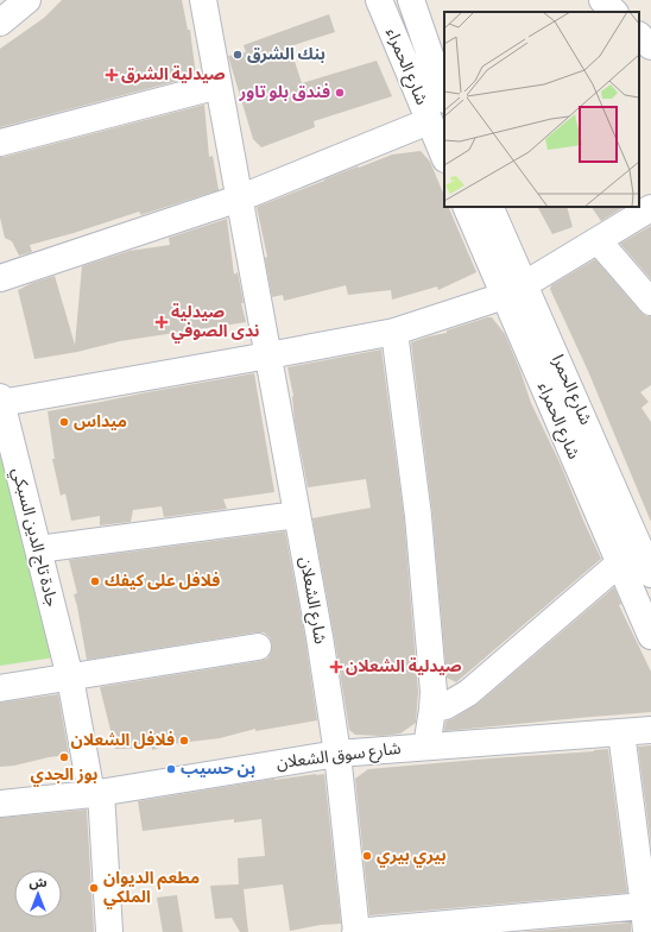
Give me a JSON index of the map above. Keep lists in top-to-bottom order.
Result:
{
  "streets": {
    "street": [
      "شارع الحمراء",
      "شارع الحمرا",
      "جادة تاج الدين السبكي",
      "شارع الشعلان",
      "شارع سوق الشعلان"
    ]
  },
  "crossings": [
    ["جادة تاج الدين السبكي", "شارع سوق الشعلان"],
    ["شارع الشعلان", "شارع سوق الشعلان"]
  ],
  "places": {
    "other": [
      "بنك الشرق",
      "فندق بلو تاور",
      "ميداس",
      "فلافل على كيفك",
      "فلافل الشعلان",
      "بوز الجدي",
      "بن حسيب",
      "بيري بيري",
      "مطعم الديوان الملكي"
    ],
    "health": ["صيدلية الشرق", "صيدلية ندى الصوفي", "صيدلية الشعلان"]
  },
  "north": "top"
}
